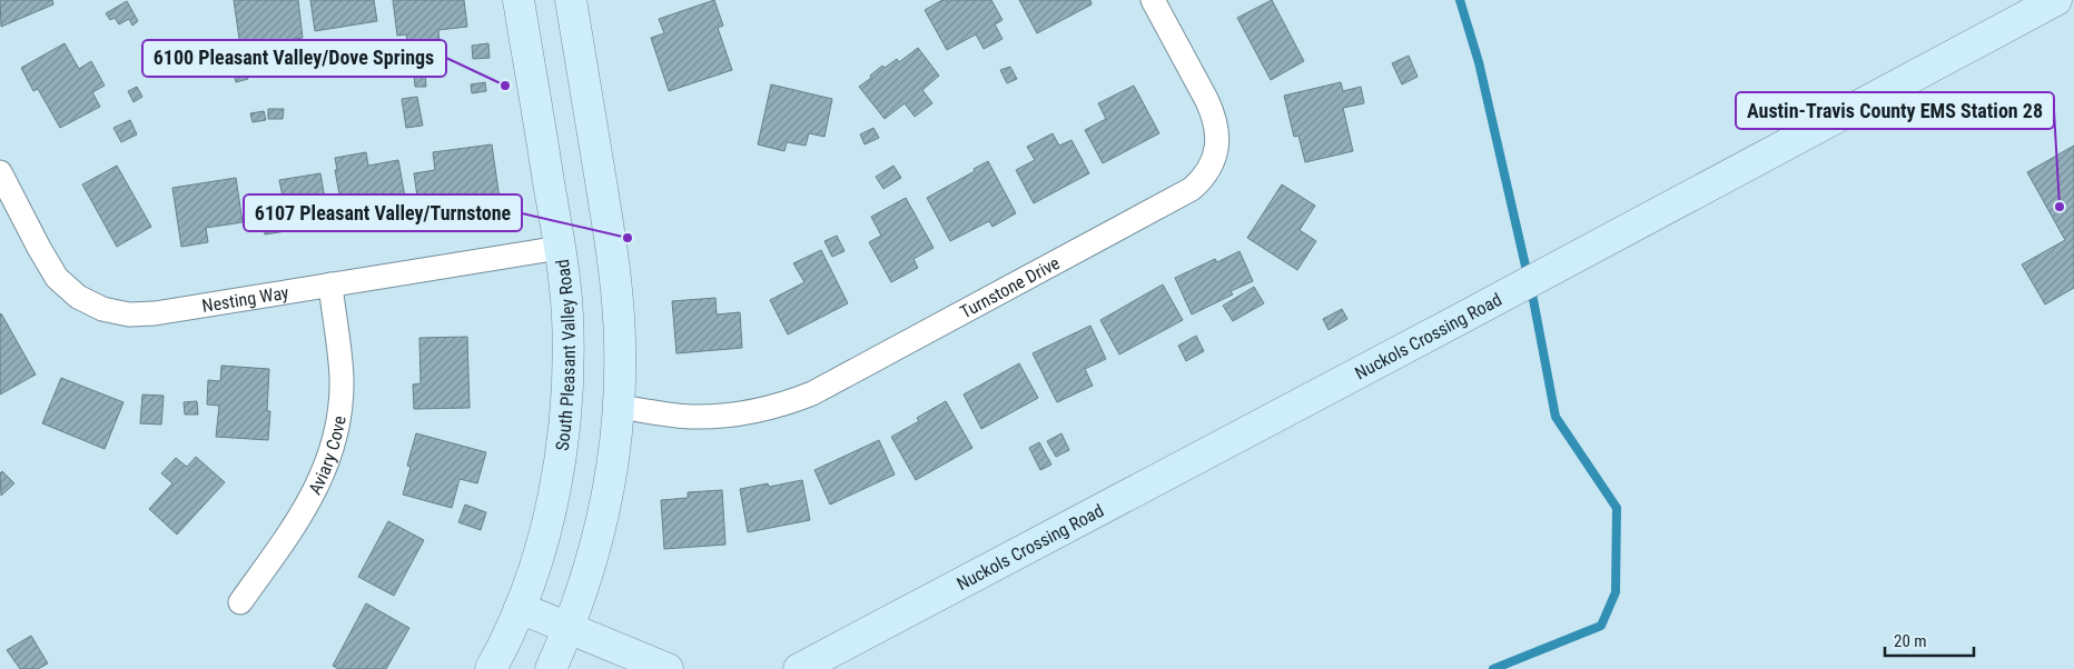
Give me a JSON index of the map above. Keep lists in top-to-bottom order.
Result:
{
  "streets": {
    "street": [
      "Turnstone Drive",
      "Nesting Way",
      "Nuckols Crossing Road",
      "South Pleasant Valley Road",
      "Aviary Cove"
    ]
  },
  "crossings": [
    ["Nesting Way", "South Pleasant Valley Road"],
    ["Nesting Way", "Aviary Cove"]
  ],
  "places": ["6100 Pleasant Valley/Dove Springs", "Austin-Travis County EMS Station 28", "6107 Pleasant Valley/Turnstone"],
  "scale_bar": "20 m"
}
